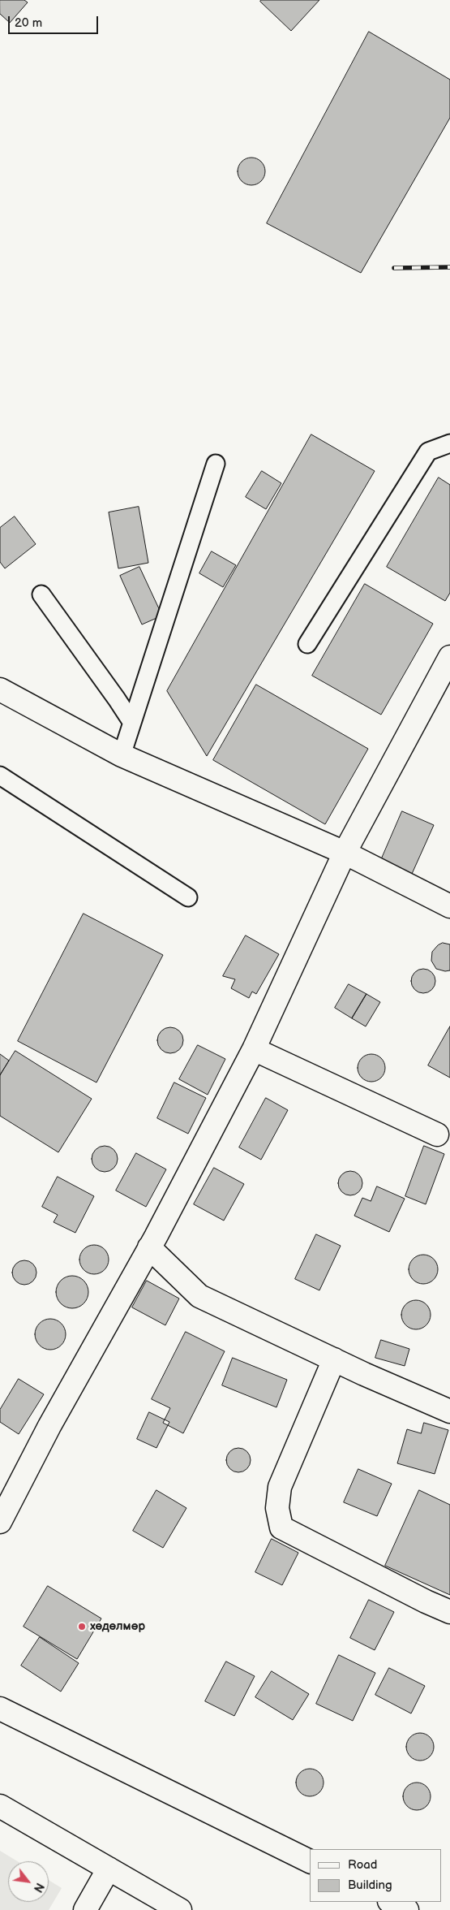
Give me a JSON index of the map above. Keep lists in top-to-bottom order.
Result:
{
  "places": ["хөдөлмөр"],
  "legend": ["Road", "Building"],
  "scale_bar": "20 m",
  "north": "bottom right"
}
